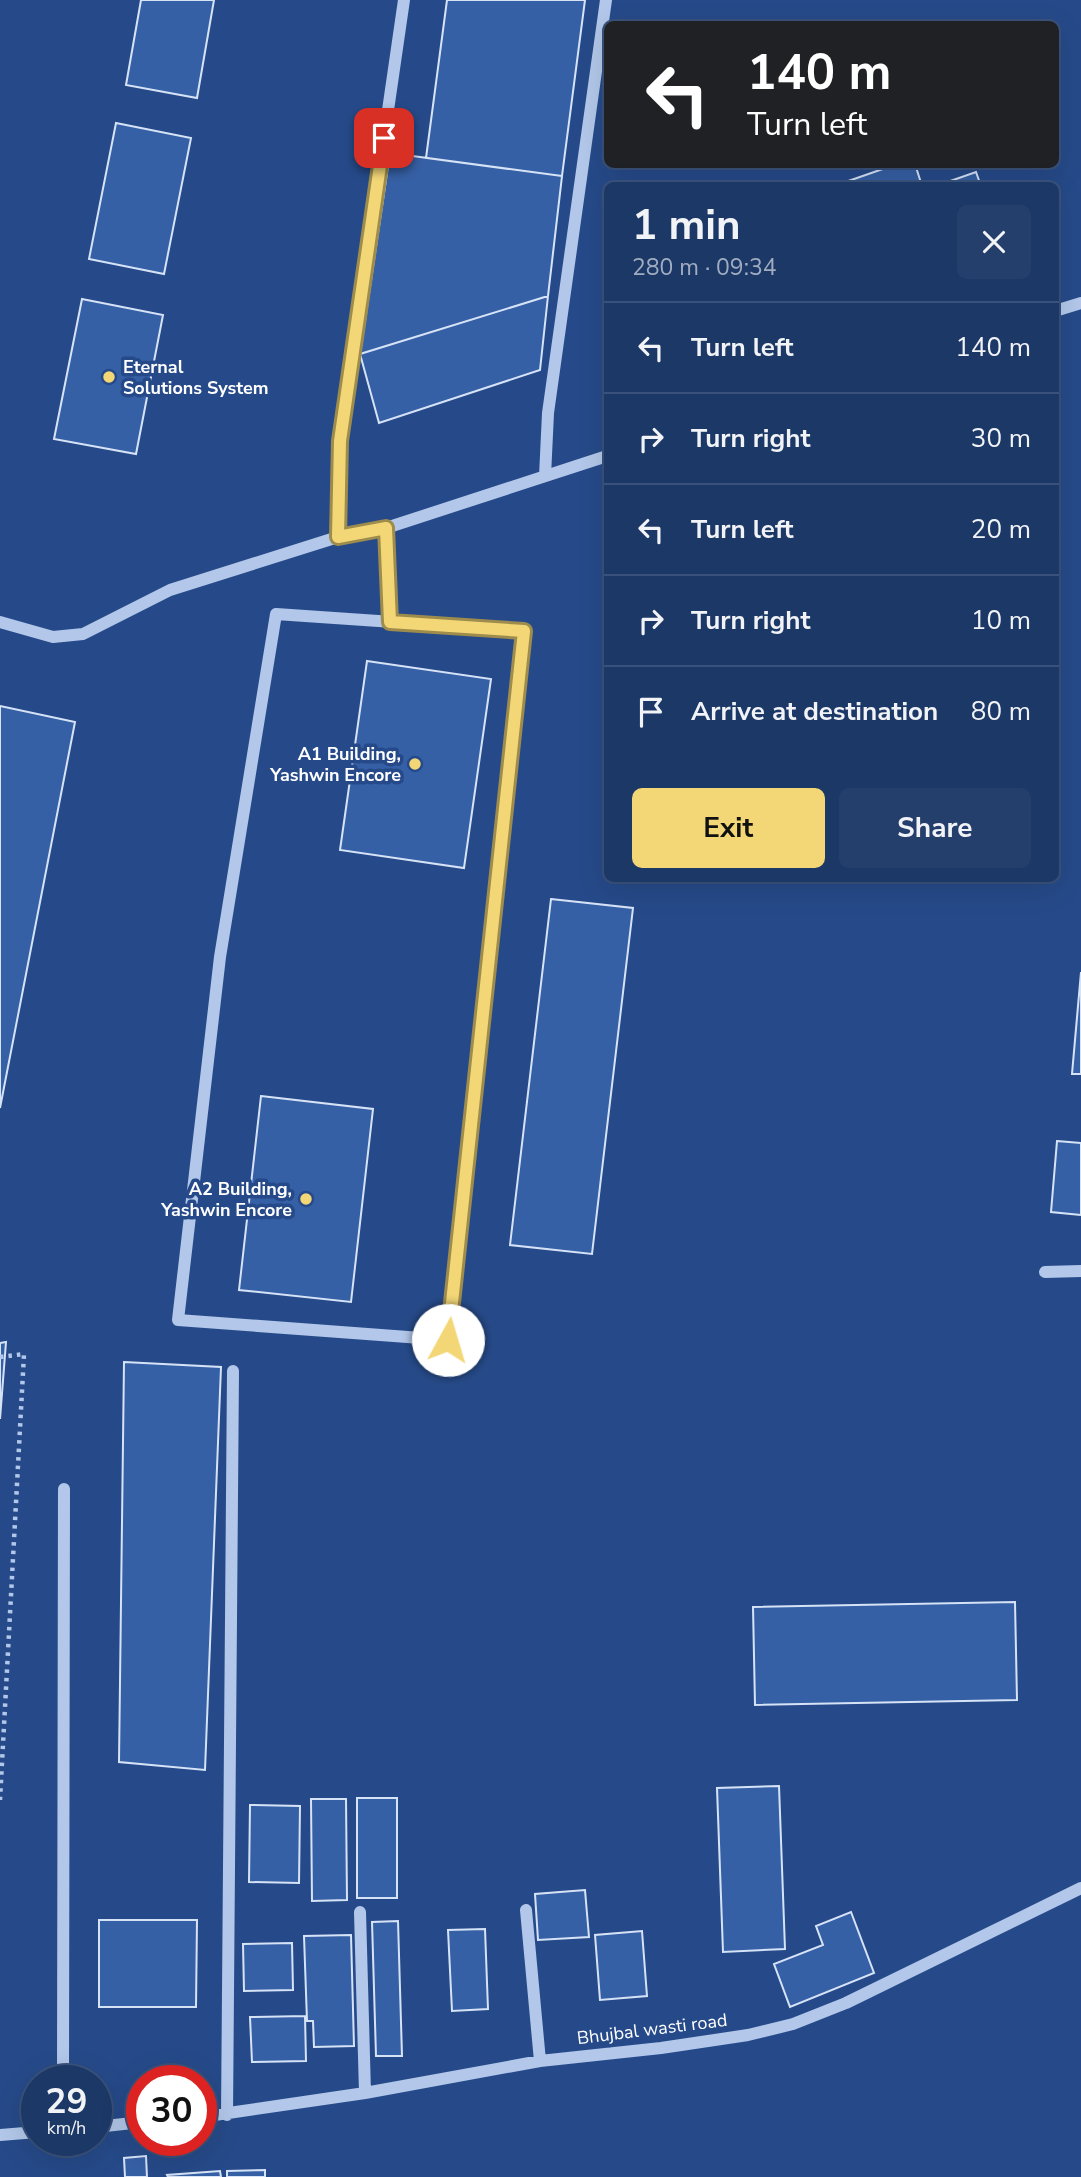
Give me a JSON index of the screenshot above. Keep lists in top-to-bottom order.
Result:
{
  "streets": {
    "street": ["Bhujbal wasti road"]
  },
  "places": ["Eternal Solutions System", "A1 Building, Yashwin Encore", "A2 Building, Yashwin Encore"],
  "page": {
    "turn": ["140 m", "Turn left"],
    "heading": ["1 min", "280 m · 09:34"],
    "list": [
      {
        "name": "Turn left",
        "value": "140 m"
      },
      {
        "name": "Turn right",
        "value": "30 m"
      },
      {
        "name": "Turn left",
        "value": "20 m"
      },
      {
        "name": "Turn right",
        "value": "10 m"
      },
      {
        "name": "Arrive at destination",
        "value": "80 m"
      }
    ],
    "buttons": ["Exit", "Share"],
    "speed": "29 km/h",
    "limit": "30"
  }
}
